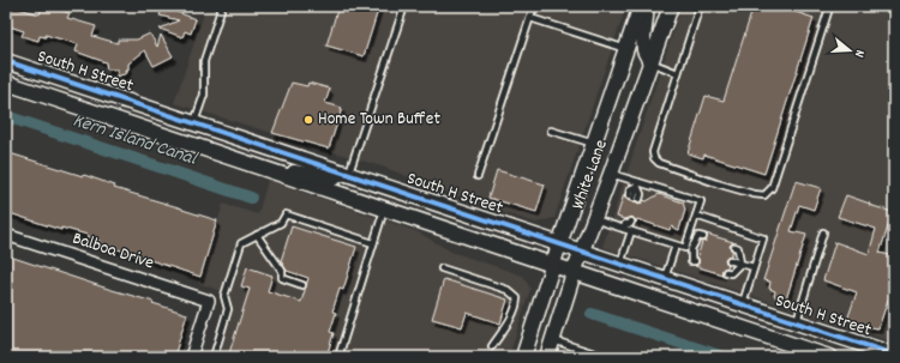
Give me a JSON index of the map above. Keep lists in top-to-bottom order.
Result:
{
  "streets": {
    "street": ["South H Street", "White Lane", "Balboa Drive"]
  },
  "crossings": [
    ["South H Street", "White Lane"]
  ],
  "water": ["Kern Island Canal"],
  "places": ["Home Town Buffet"],
  "north": "right"
}
